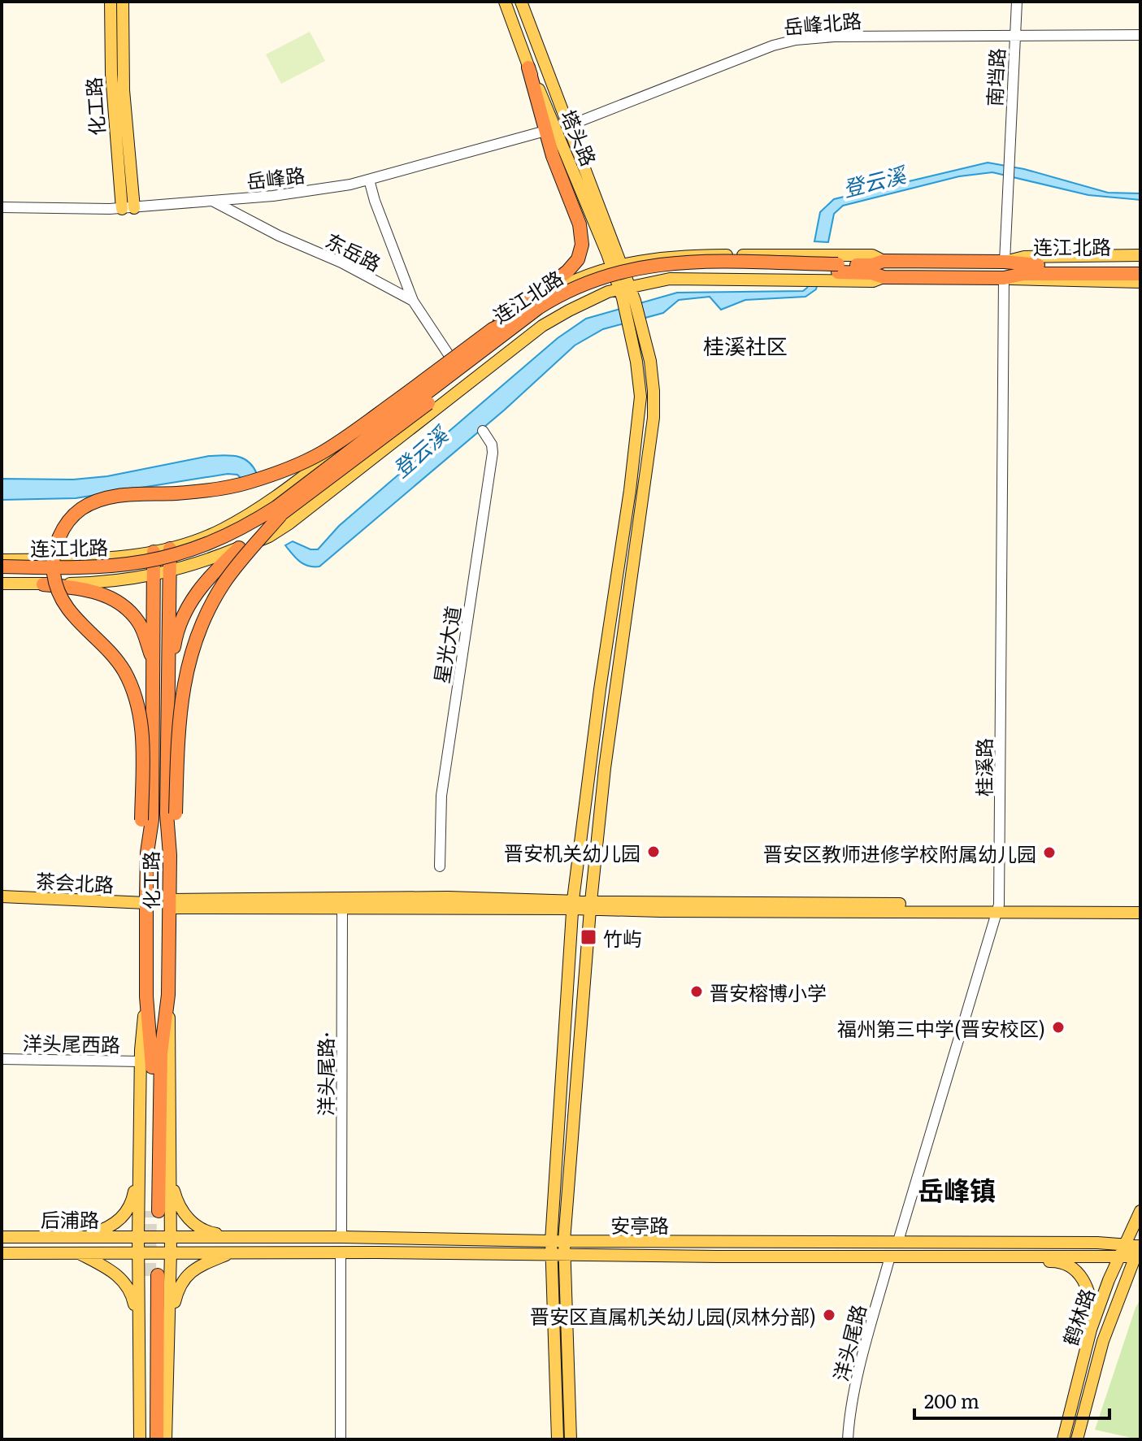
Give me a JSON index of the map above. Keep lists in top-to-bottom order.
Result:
{
  "streets": {
    "highway": ["化工路", "连江北路"],
    "main road": [
      "塔头路",
      "茶会北路",
      "后浦路",
      "安亭路",
      "鹤林路"
    ],
    "street": [
      "岳峰北路",
      "南垱路",
      "岳峰路",
      "东岳路",
      "星光大道",
      "桂溪路",
      "洋头尾西路",
      "洋头尾路·",
      "洋头尾路"
    ]
  },
  "crossings": [
    ["岳峰北路", "南垱路"],
    ["岳峰北路", "塔头路"],
    ["南垱路", "连江北路"],
    ["化工路", "岳峰路"],
    ["化工路", "茶会北路"],
    ["岳峰路", "东岳路"],
    ["连江北路", "桂溪路"],
    ["桂溪路", "安亭路"],
    ["洋头尾路·", "安亭路"],
    ["后浦路", "安亭路"],
    ["安亭路", "鹤林路"],
    ["安亭路", "洋头尾路"]
  ],
  "districts": ["桂溪社区", "岳峰镇"],
  "water": ["登云溪"],
  "places": {
    "other": [
      "晋安机关幼儿园",
      "晋安区教师进修学校附属幼儿园",
      "晋安榕博小学",
      "福州第三中学(晋安校区)",
      "晋安区直属机关幼儿园(凤林分部)"
    ],
    "transit": ["竹屿"]
  },
  "scale_bar": "200 m"
}
